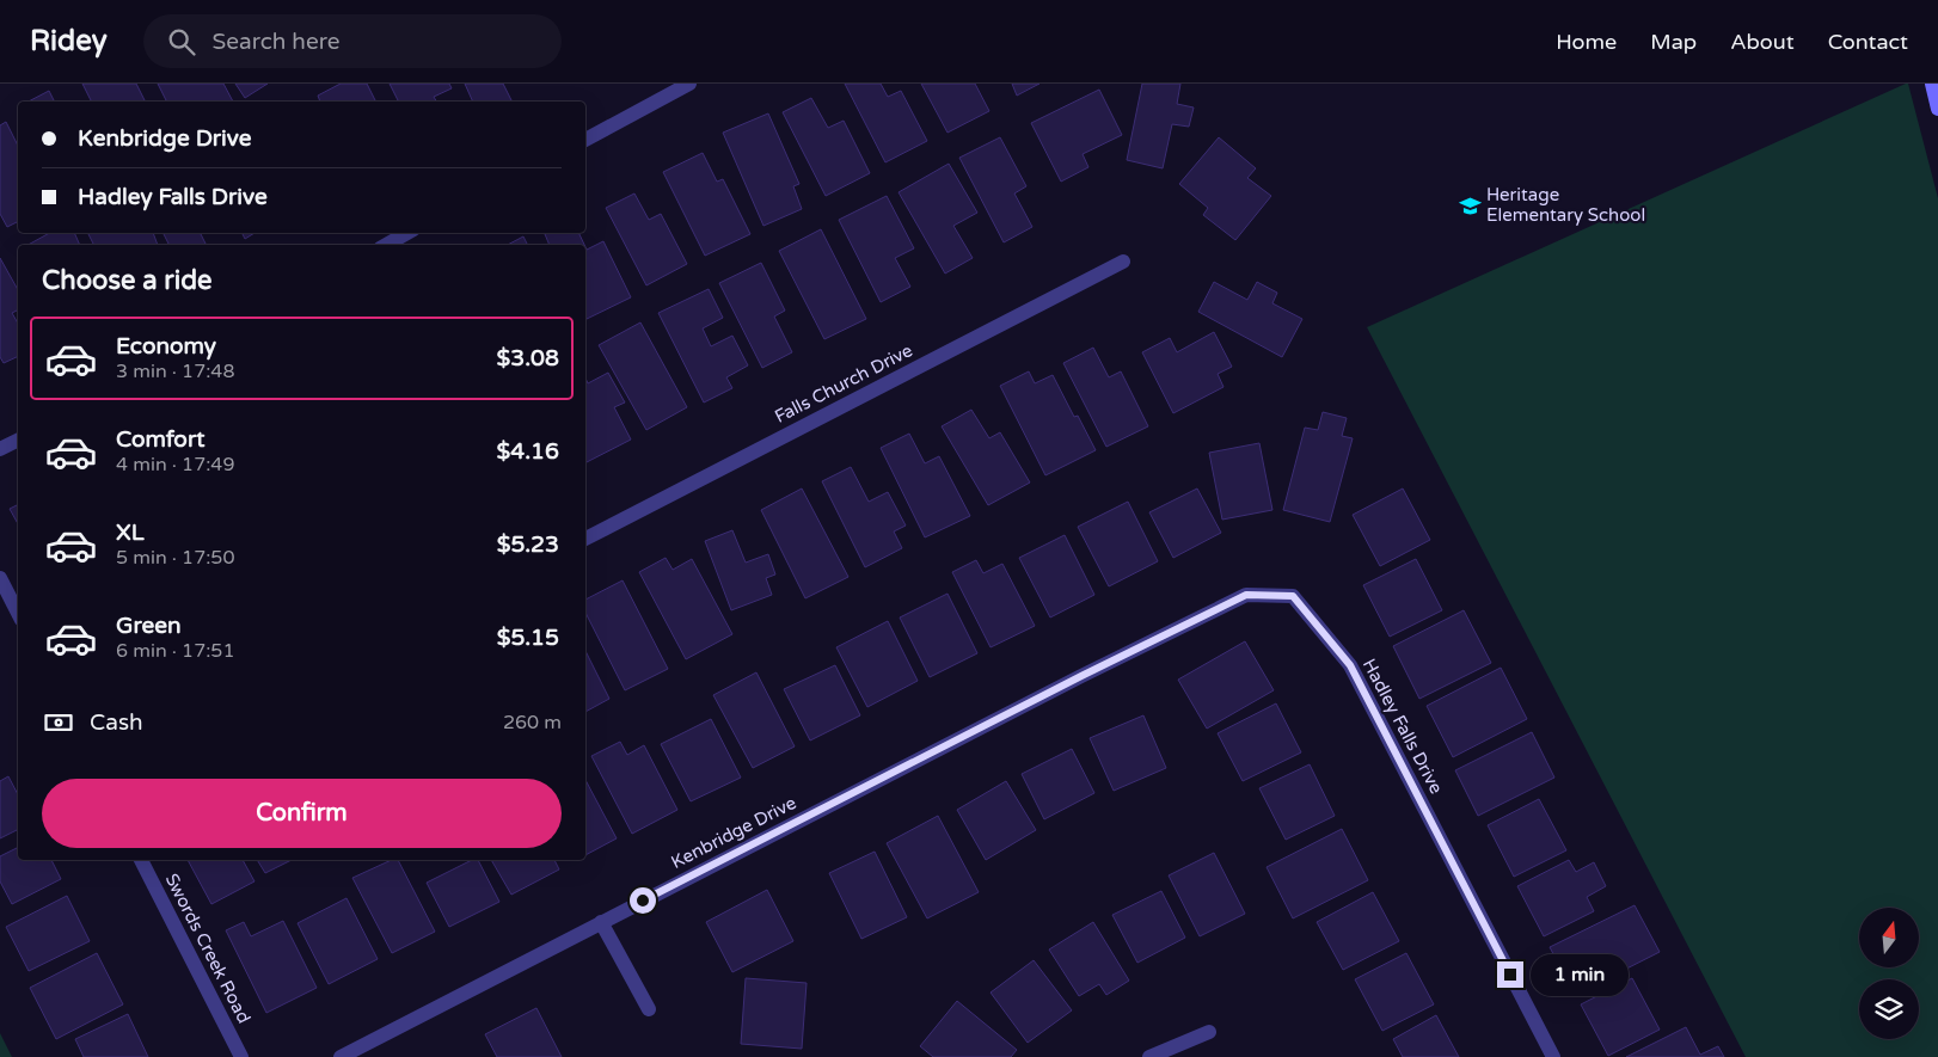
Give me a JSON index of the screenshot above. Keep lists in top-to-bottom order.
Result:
{
  "streets": {
    "street": [
      "Falls Church Drive",
      "Hadley Falls Drive",
      "Kenbridge Drive",
      "Swords Creek Road"
    ]
  },
  "crossings": [
    ["Hadley Falls Drive", "Kenbridge Drive"]
  ],
  "places": {
    "school or university": ["Heritage Elementary School"]
  },
  "north": "top",
  "page": {
    "header": "Ridey",
    "search": "Search here",
    "nav": [
      "Home",
      "Map",
      "About",
      "Contact"
    ],
    "banner": ["Kenbridge Drive", "Hadley Falls Drive"],
    "heading": "Choose a ride",
    "list": [
      {
        "name": "Economy",
        "note": "3 min · 17:48",
        "value": "$3.08"
      },
      {
        "name": "Comfort",
        "note": "4 min · 17:49",
        "value": "$4.16"
      },
      {
        "name": "XL",
        "note": "5 min · 17:50",
        "value": "$5.23"
      },
      {
        "name": "Green",
        "note": "6 min · 17:51",
        "value": "$5.15"
      }
    ],
    "pay": ["Cash", "260 m"],
    "buttons": "Confirm",
    "bubble": "1 min"
  }
}
